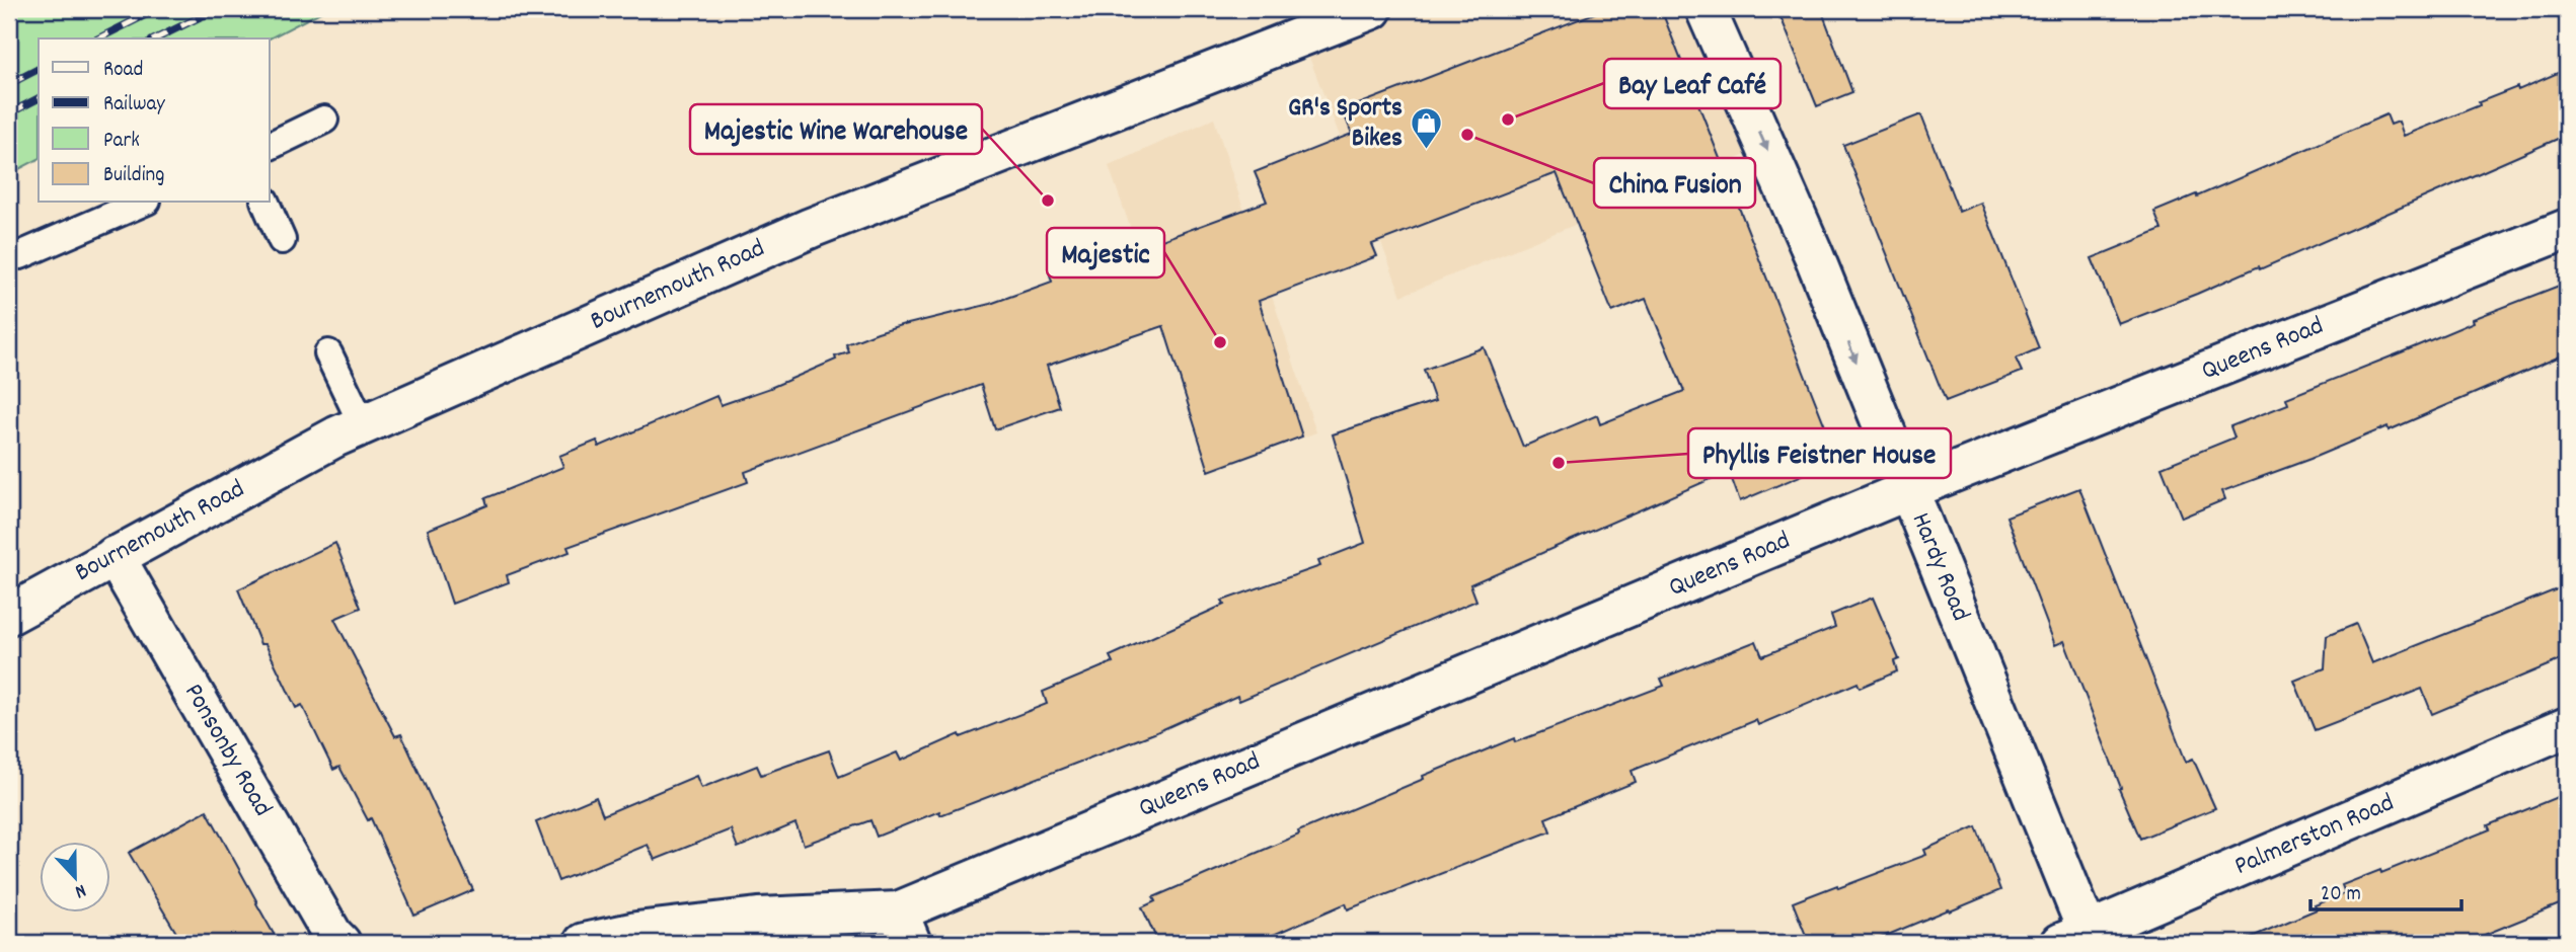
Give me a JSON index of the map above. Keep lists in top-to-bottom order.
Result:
{
  "streets": {
    "main road": [
      "Bournemouth Road",
      "Queens Road",
      "Hardy Road",
      "Ponsonby Road",
      "Palmerston Road"
    ]
  },
  "crossings": [
    ["Bournemouth Road", "Ponsonby Road"],
    ["Queens Road", "Hardy Road"],
    ["Hardy Road", "Palmerston Road"]
  ],
  "one_way": ["Hardy Road"],
  "places": {
    "other": [
      "Bay Leaf Café",
      "China Fusion",
      "Majestic Wine Warehouse",
      "Majestic",
      "Phyllis Feistner House"
    ],
    "shop": ["GR's Sports Bikes"]
  },
  "legend": [
    "Road",
    "Railway",
    "Park",
    "Building"
  ],
  "scale_bar": "20 m",
  "north": "bottom"
}
